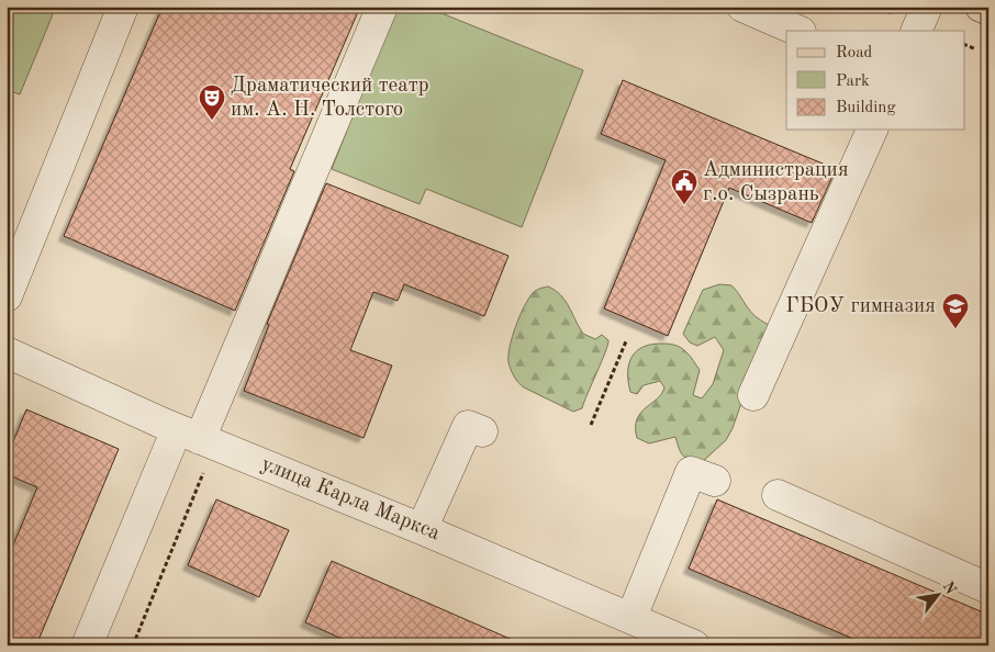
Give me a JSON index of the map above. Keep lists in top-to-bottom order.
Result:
{
  "streets": {
    "street": ["улица Карла Маркса"]
  },
  "places": {
    "theatre": ["Драматический театр им. А. Н. Толстого"],
    "public building": ["Администрация г.о. Сызрань"],
    "school or university": ["ГБОУ гимназия"]
  },
  "legend": ["Road", "Park", "Building"],
  "north": "top right"
}
